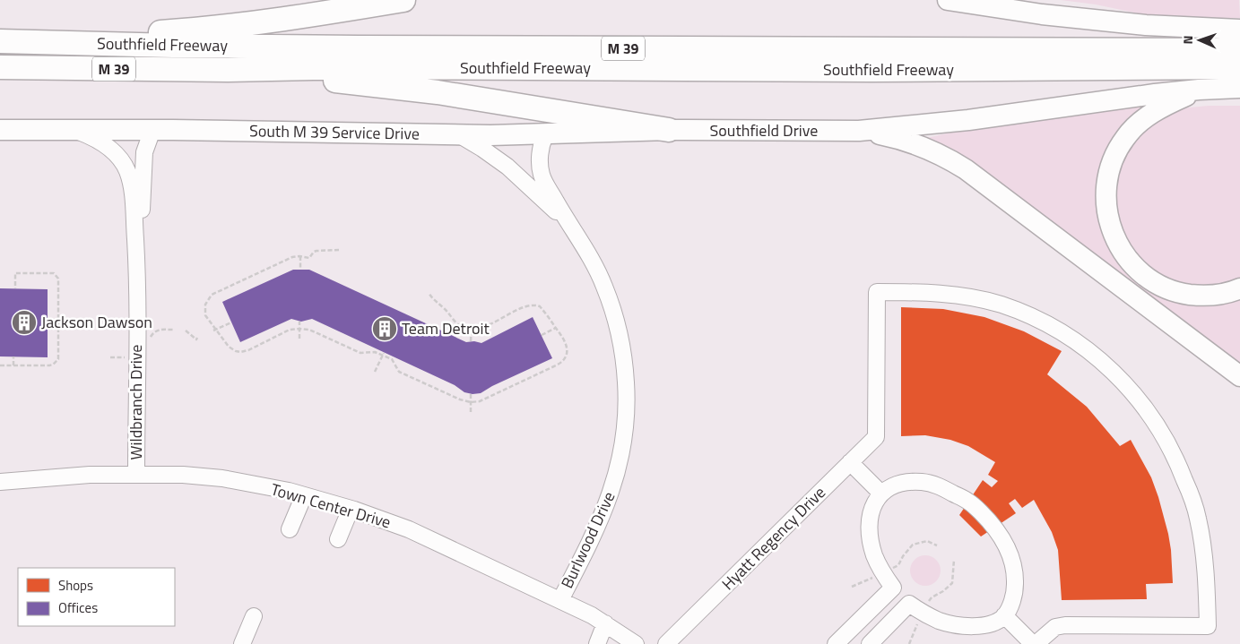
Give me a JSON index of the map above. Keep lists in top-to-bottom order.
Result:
{
  "streets": {
    "highway": ["Southfield Freeway", "M 39"],
    "main road": ["Southfield Drive", "South M 39 Service Drive"],
    "street": [
      "Wildbranch Drive",
      "Town Center Drive",
      "Hyatt Regency Drive",
      "Burlwood Drive"
    ]
  },
  "crossings": [
    ["Southfield Drive", "South M 39 Service Drive"],
    ["South M 39 Service Drive", "Wildbranch Drive"],
    ["South M 39 Service Drive", "Burlwood Drive"],
    ["Wildbranch Drive", "Town Center Drive"],
    ["Town Center Drive", "Burlwood Drive"]
  ],
  "places": {
    "building": ["Jackson Dawson", "Team Detroit"]
  },
  "legend": ["Shops", "Offices"],
  "north": "left"
}
